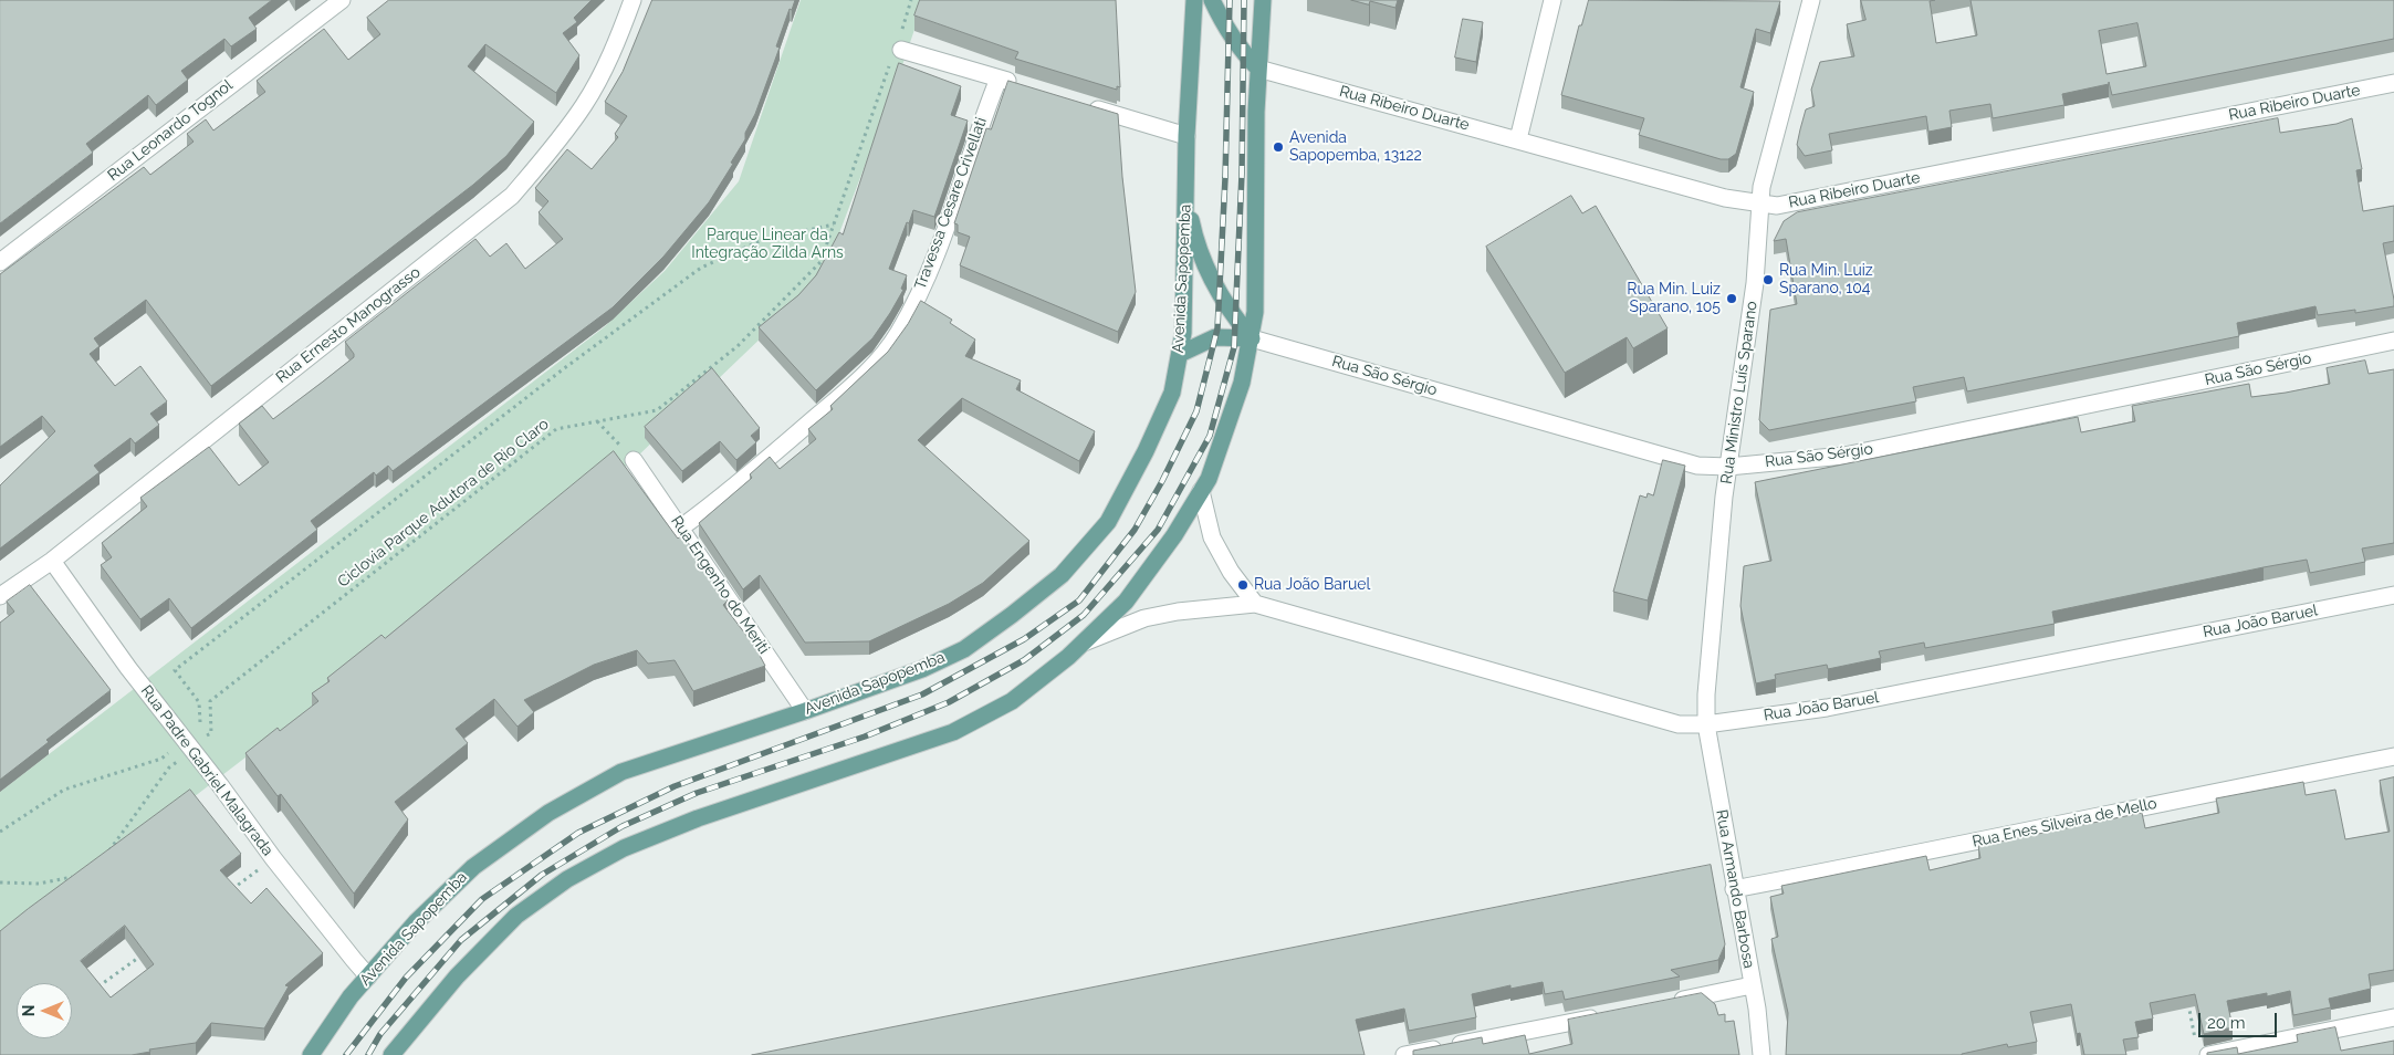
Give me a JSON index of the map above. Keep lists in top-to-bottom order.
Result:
{
  "streets": {
    "main road": ["Avenida Sapopemba"],
    "street": [
      "Rua Ribeiro Duarte",
      "Rua Leonardo Tognol",
      "Travessa Cesare Crivellati",
      "Rua Ernesto Manograsso",
      "Rua São Sérgio",
      "Rua Ministro Luís Sparano",
      "Rua Engenho do Meriti",
      "Rua João Baruel",
      "Rua Padre Gabriel Malagrada",
      "Rua Enes Silveira de Mello",
      "Rua Armando Barbosa"
    ],
    "path": ["Ciclovia Parque Adutora de Rio Claro"]
  },
  "crossings": [
    ["Rua Ribeiro Duarte", "Rua Ministro Luís Sparano"],
    ["Travessa Cesare Crivellati", "Rua Engenho do Meriti"],
    ["Avenida Sapopemba", "Rua Engenho do Meriti"],
    ["Avenida Sapopemba", "Rua Padre Gabriel Malagrada"],
    ["Rua Ernesto Manograsso", "Rua Padre Gabriel Malagrada"],
    ["Rua São Sérgio", "Rua Ministro Luís Sparano"],
    ["Rua Ministro Luís Sparano", "Rua João Baruel"],
    ["Rua Ministro Luís Sparano", "Rua Armando Barbosa"],
    ["Rua João Baruel", "Rua Armando Barbosa"],
    ["Rua Enes Silveira de Mello", "Rua Armando Barbosa"]
  ],
  "parks": ["Parque Linear da Integração Zilda Arns"],
  "places": [
    "Avenida Sapopemba, 13122",
    "Rua Min. Luiz Sparano, 104",
    "Rua Min. Luiz Sparano, 105",
    "Rua João Baruel"
  ],
  "scale_bar": "20 m",
  "north": "left"
}
